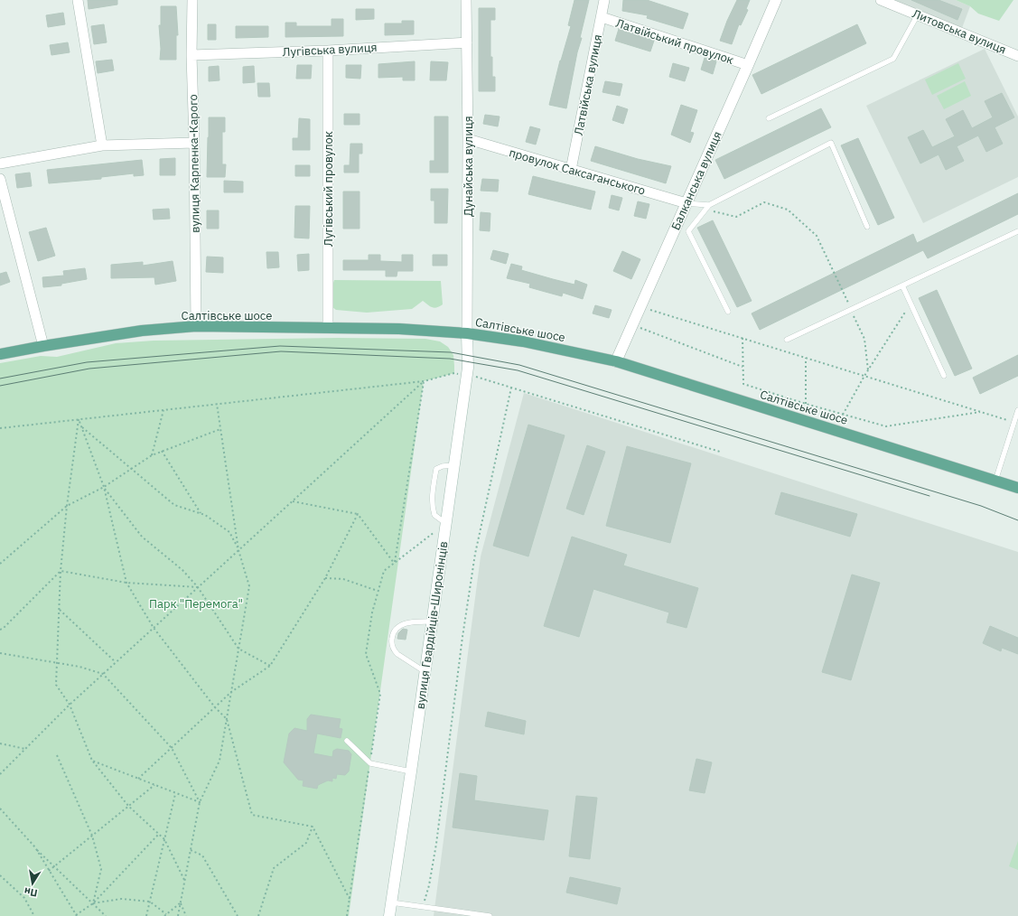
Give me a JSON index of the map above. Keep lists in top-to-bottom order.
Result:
{
  "streets": {
    "main road": ["Балканська вулиця", "Салтівське шосе", "вулиця Гвардійців-Широнінців"],
    "street": [
      "Литовська вулиця",
      "Латвійський провулок",
      "Лугівська вулиця",
      "Латвійська вулиця",
      "вулиця Карпенка-Карого",
      "Дунайська вулиця",
      "провулок Саксаганського",
      "Лугівський провулок"
    ]
  },
  "crossings": [
    ["Латвійський провулок", "Латвійська вулиця"],
    ["Латвійський провулок", "Балканська вулиця"],
    ["Лугівська вулиця", "вулиця Карпенка-Карого"],
    ["Лугівська вулиця", "Дунайська вулиця"],
    ["Лугівська вулиця", "Лугівський провулок"],
    ["Латвійська вулиця", "провулок Саксаганського"],
    ["вулиця Карпенка-Карого", "Салтівське шосе"],
    ["Дунайська вулиця", "провулок Саксаганського"],
    ["Дунайська вулиця", "Салтівське шосе"],
    ["Дунайська вулиця", "вулиця Гвардійців-Широнінців"],
    ["провулок Саксаганського", "Балканська вулиця"],
    ["Балканська вулиця", "Салтівське шосе"],
    ["Лугівський провулок", "Салтівське шосе"],
    ["Салтівське шосе", "вулиця Гвардійців-Широнінців"]
  ],
  "parks": ["Парк \"Перемога\""],
  "north": "bottom"
}
